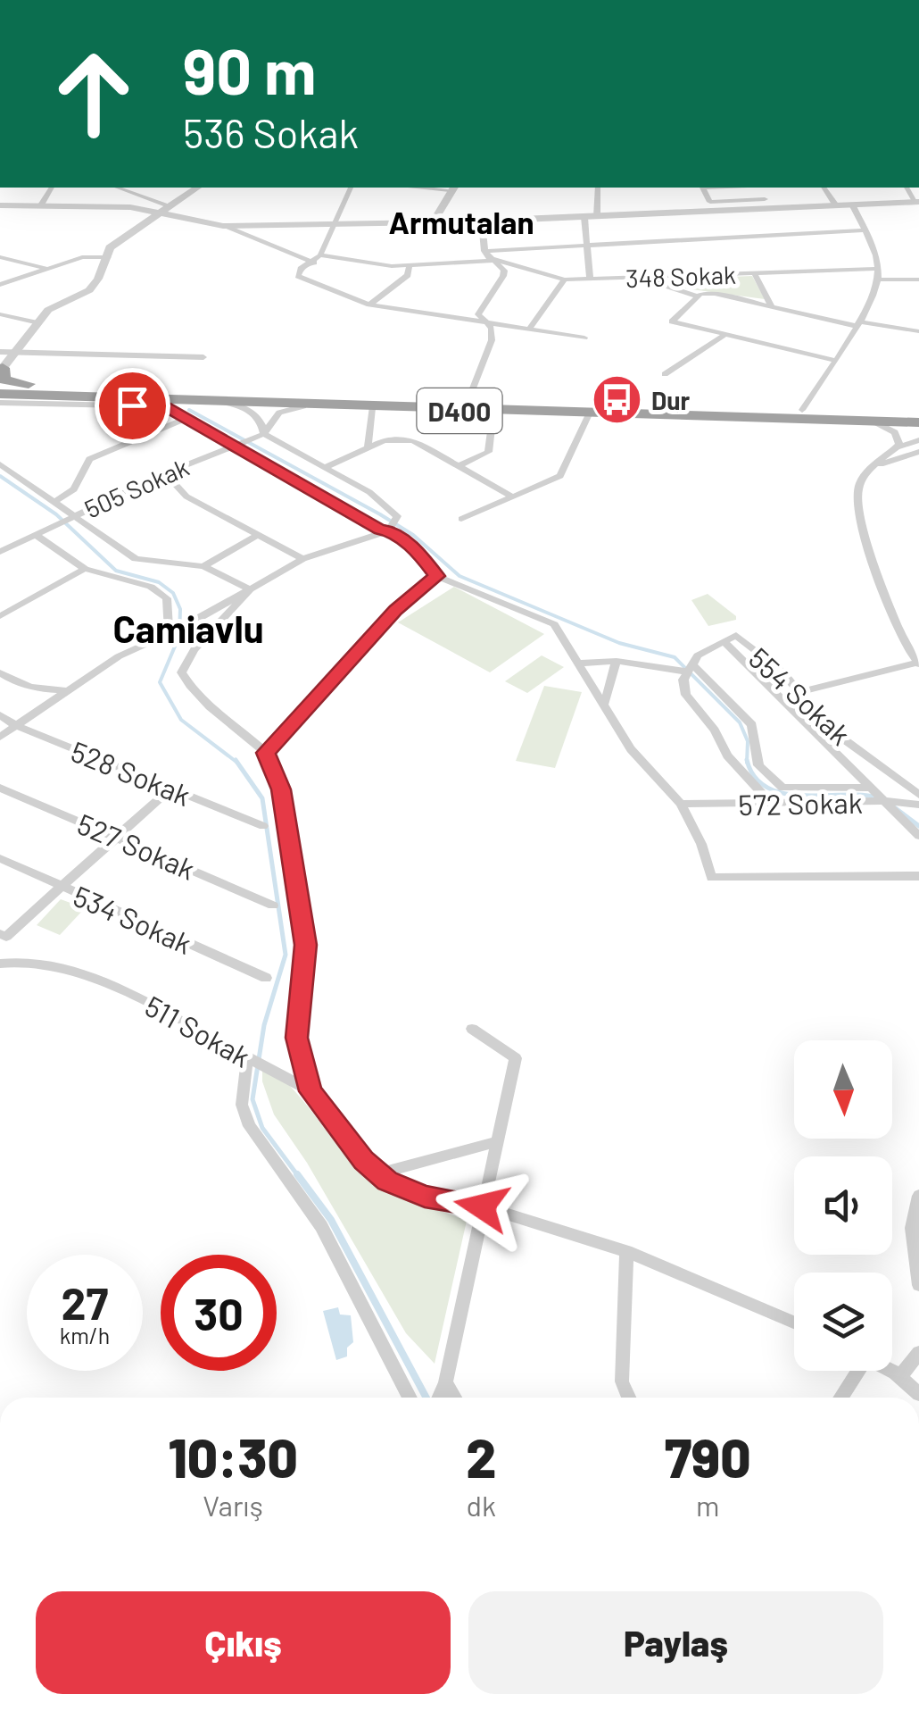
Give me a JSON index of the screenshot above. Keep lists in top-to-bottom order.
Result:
{
  "streets": {
    "highway": ["D400"],
    "street": [
      "348 Sokak",
      "505 Sokak",
      "554 Sokak",
      "528 Sokak",
      "572 Sokak",
      "527 Sokak",
      "534 Sokak",
      "511 Sokak"
    ]
  },
  "crossings": [
    ["D400", "505 Sokak"]
  ],
  "districts": ["Armutalan", "Camiavlu"],
  "places": {
    "bus stop": ["Dur"]
  },
  "north": "bottom",
  "page": {
    "turn": ["90 m", "536 Sokak"],
    "speed": "27 km/h",
    "limit": "30",
    "eta": [
      "10:30",
      "Varış",
      "2",
      "dk",
      "790",
      "m"
    ],
    "buttons": ["Çıkış", "Paylaş"]
  }
}
